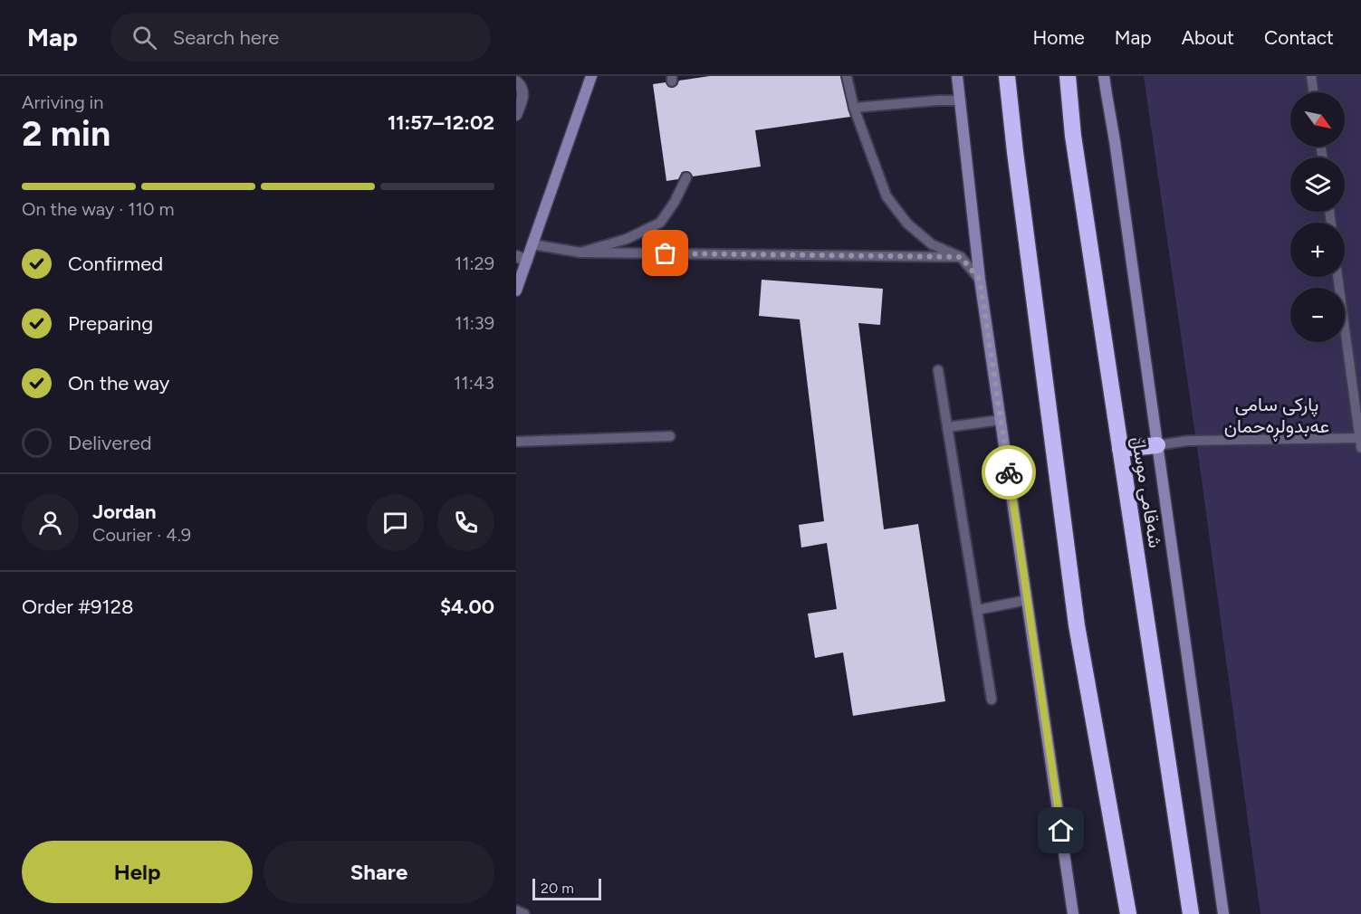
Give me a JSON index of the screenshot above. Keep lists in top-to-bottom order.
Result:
{
  "streets": {
    "highway": ["شەقامی موسڵ"]
  },
  "parks": ["پارکی سامی عەبدولڕەحمان"],
  "scale_bar": "20 m",
  "north": "bottom right",
  "page": {
    "header": "Map",
    "search": "Search here",
    "nav": [
      "Home",
      "Map",
      "About",
      "Contact"
    ],
    "heading": ["2 min", "Arriving in", "11:57–12:02"],
    "panel": [
      "Jordan",
      "Courier · 4.9",
      "Order #9128",
      "$4.00"
    ],
    "map_buttons": ["+", "−"],
    "bar": "On the way · 110 m",
    "list": [
      ["Confirmed", "11:29"],
      ["Preparing", "11:39"],
      ["On the way", "11:43"],
      "Delivered"
    ],
    "buttons": ["Help", "Share"],
    "scale": "20 m"
  }
}
